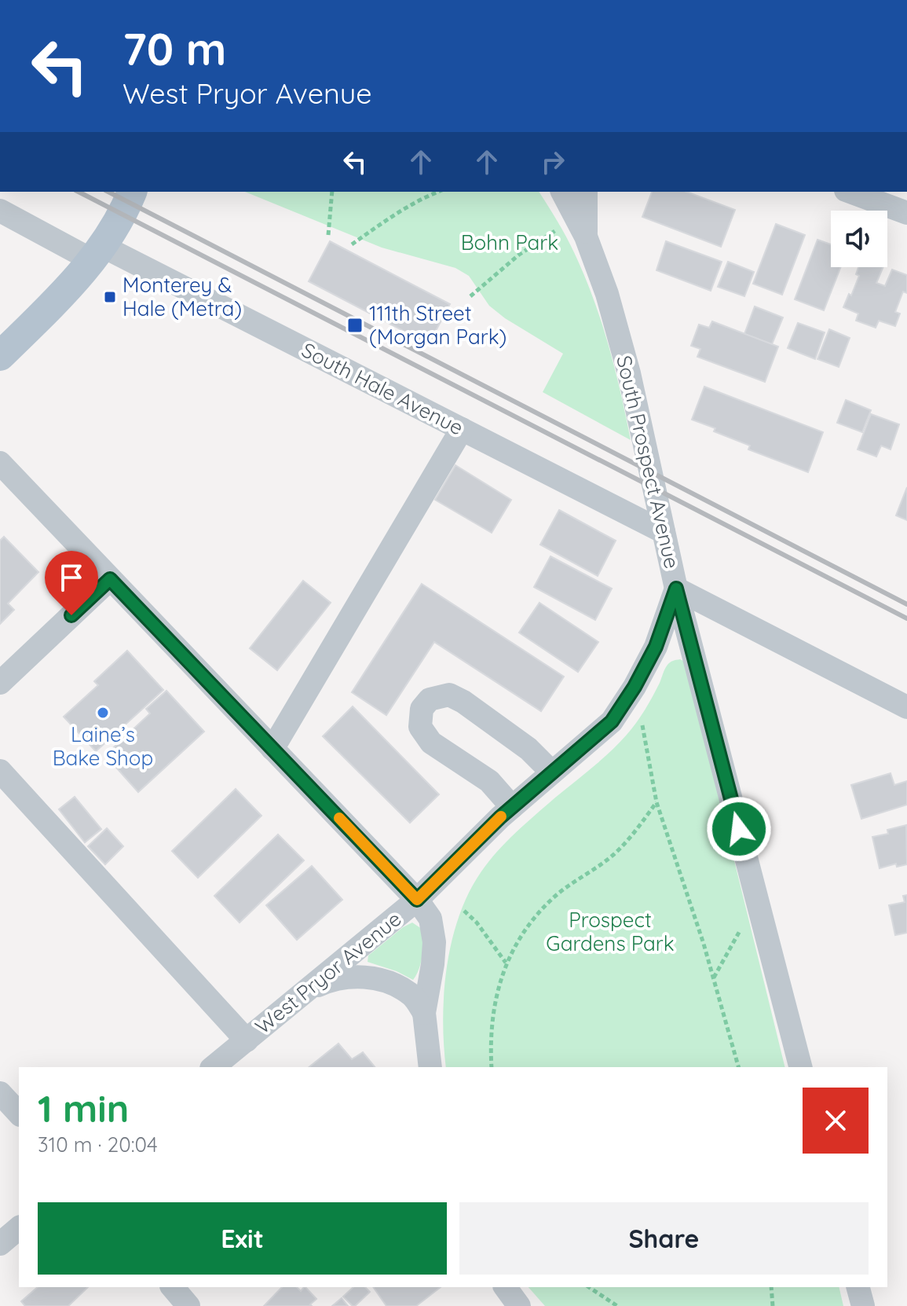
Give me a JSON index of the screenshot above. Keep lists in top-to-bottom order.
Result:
{
  "streets": {
    "street": ["South Hale Avenue", "South Prospect Avenue", "West Pryor Avenue"]
  },
  "crossings": [
    ["South Hale Avenue", "South Prospect Avenue"],
    ["South Prospect Avenue", "West Pryor Avenue"]
  ],
  "parks": ["Bohn Park", "Prospect Gardens Park"],
  "places": {
    "transit": ["Monterey & Hale (Metra)", "111th Street (Morgan Park)"],
    "other": ["Laine’s Bake Shop"]
  },
  "page": {
    "turn": ["70 m", "West Pryor Avenue"],
    "heading": ["1 min", "310 m · 20:04"],
    "buttons": ["Exit", "Share"]
  }
}
